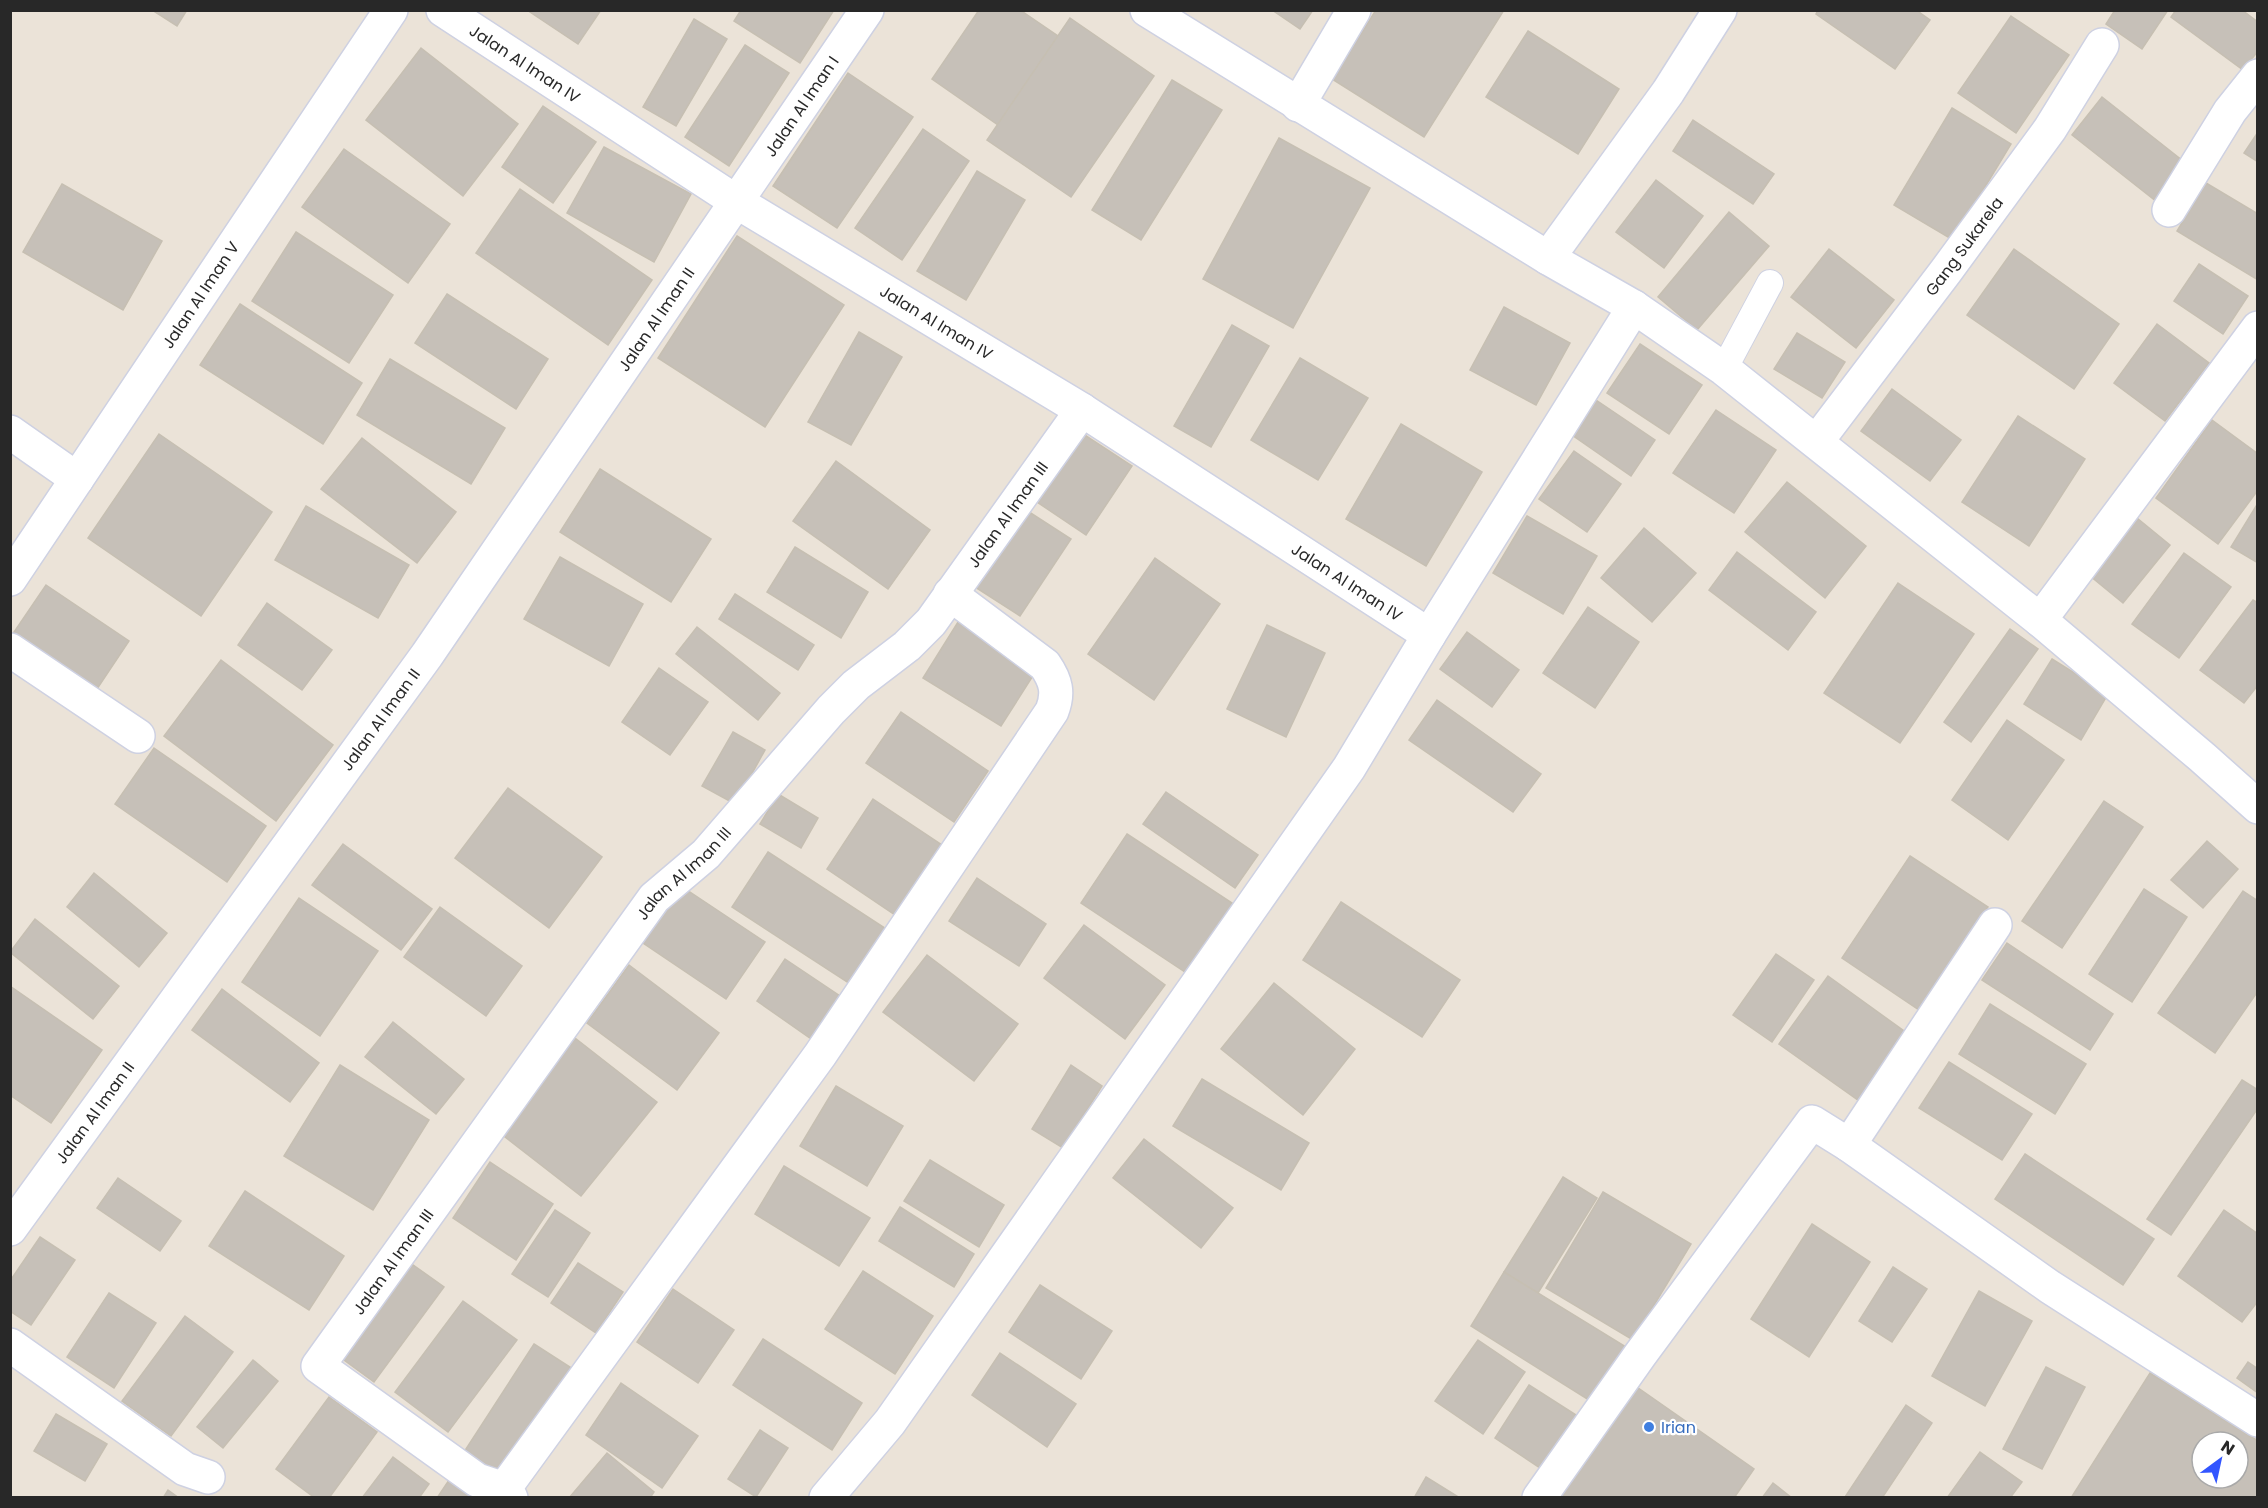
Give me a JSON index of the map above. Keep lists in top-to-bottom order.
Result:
{
  "streets": {
    "street": [
      "Jalan Al Iman IV",
      "Jalan Al Iman I",
      "Gang Sukarela",
      "Jalan Al Iman V",
      "Jalan Al Iman II",
      "Jalan Al Iman III"
    ]
  },
  "crossings": [
    ["Jalan Al Iman IV", "Jalan Al Iman I"],
    ["Jalan Al Iman IV", "Jalan Al Iman II"],
    ["Jalan Al Iman IV", "Jalan Al Iman III"],
    ["Jalan Al Iman I", "Jalan Al Iman II"]
  ],
  "places": ["Irian"],
  "north": "top right"
}
